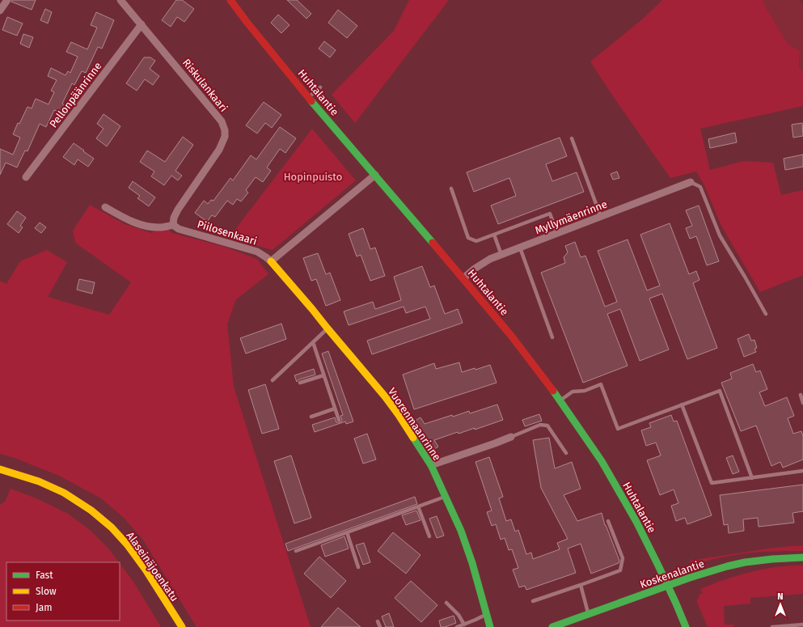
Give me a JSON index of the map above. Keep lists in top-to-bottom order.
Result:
{
  "streets": {
    "main road": [
      "Huhtalantie",
      "Vuorenmaanrinne",
      "Alaseinäjoenkatu",
      "Koskenalantie"
    ],
    "street": [
      "Riskulankaari",
      "Pellonpäänrinne",
      "Myllymäenrinne",
      "Piilosenkaari"
    ]
  },
  "crossings": [
    ["Riskulankaari", "Pellonpäänrinne"],
    ["Riskulankaari", "Piilosenkaari"],
    ["Huhtalantie", "Myllymäenrinne"],
    ["Huhtalantie", "Koskenalantie"],
    ["Piilosenkaari", "Vuorenmaanrinne"]
  ],
  "parks": ["Hopinpuisto"],
  "legend": ["Fast", "Slow", "Jam"],
  "north": "top"
}
